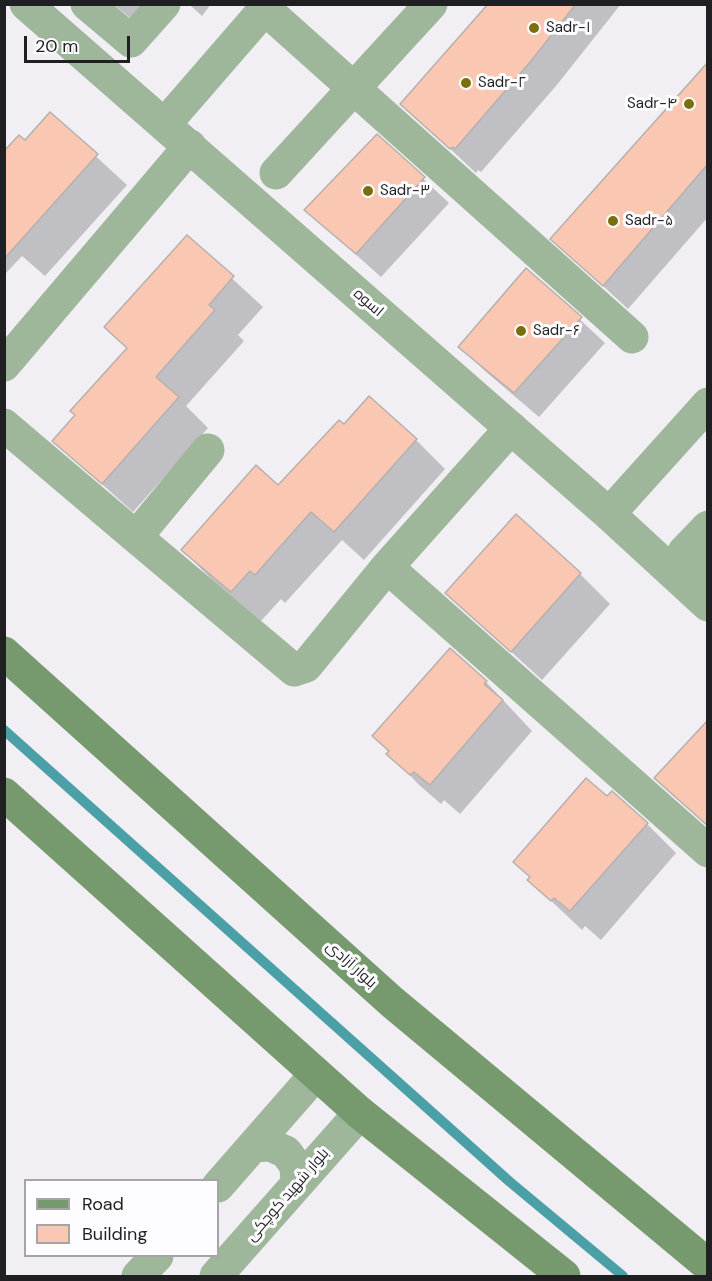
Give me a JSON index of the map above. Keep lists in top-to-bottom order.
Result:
{
  "streets": {
    "main road": ["بلوار آزادی"],
    "street": ["اسوه", "بلوار شهید کوچکی"]
  },
  "places": [
    "Sadr-۱",
    "Sadr-۲",
    "Sadr-۴",
    "Sadr-۳",
    "Sadr-۵",
    "Sadr-۶"
  ],
  "legend": ["Road", "Building"],
  "scale_bar": "20 m"
}
